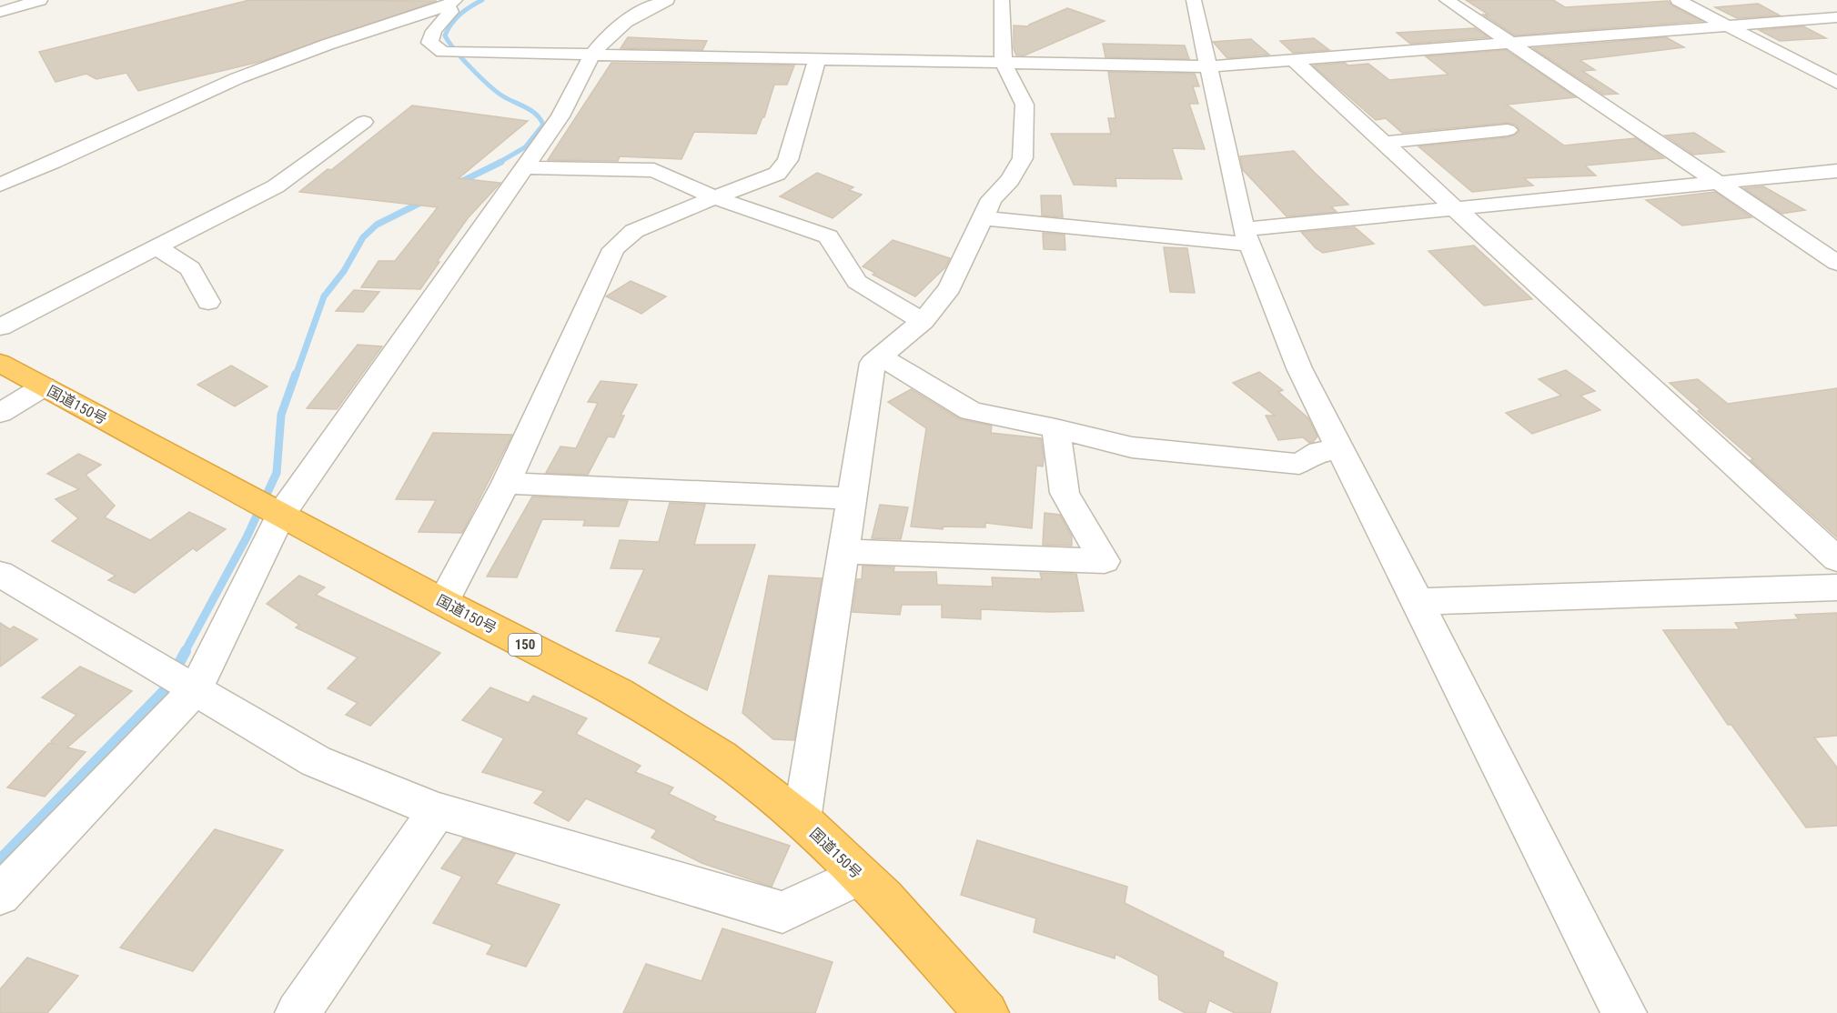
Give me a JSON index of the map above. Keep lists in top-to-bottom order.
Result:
{
  "streets": {
    "highway": ["国道150号", "150"]
  }
}
